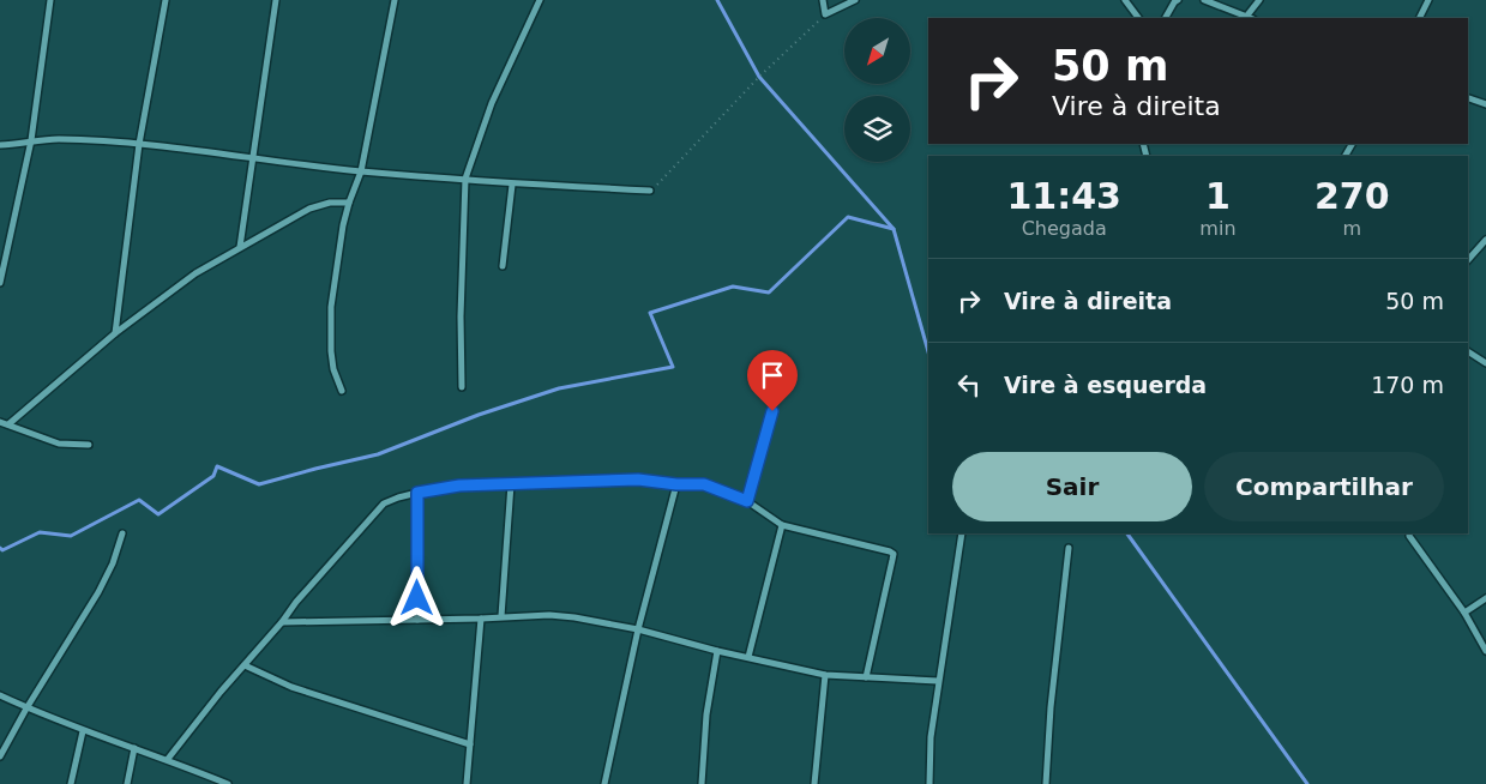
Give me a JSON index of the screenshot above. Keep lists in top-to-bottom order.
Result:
{
  "north": "bottom left",
  "page": {
    "turn": ["50 m", "Vire à direita"],
    "eta": [
      "11:43",
      "Chegada",
      "1",
      "min",
      "270",
      "m"
    ],
    "list": [
      {
        "name": "Vire à direita",
        "value": "50 m"
      },
      {
        "name": "Vire à esquerda",
        "value": "170 m"
      }
    ],
    "buttons": ["Sair", "Compartilhar"]
  }
}
